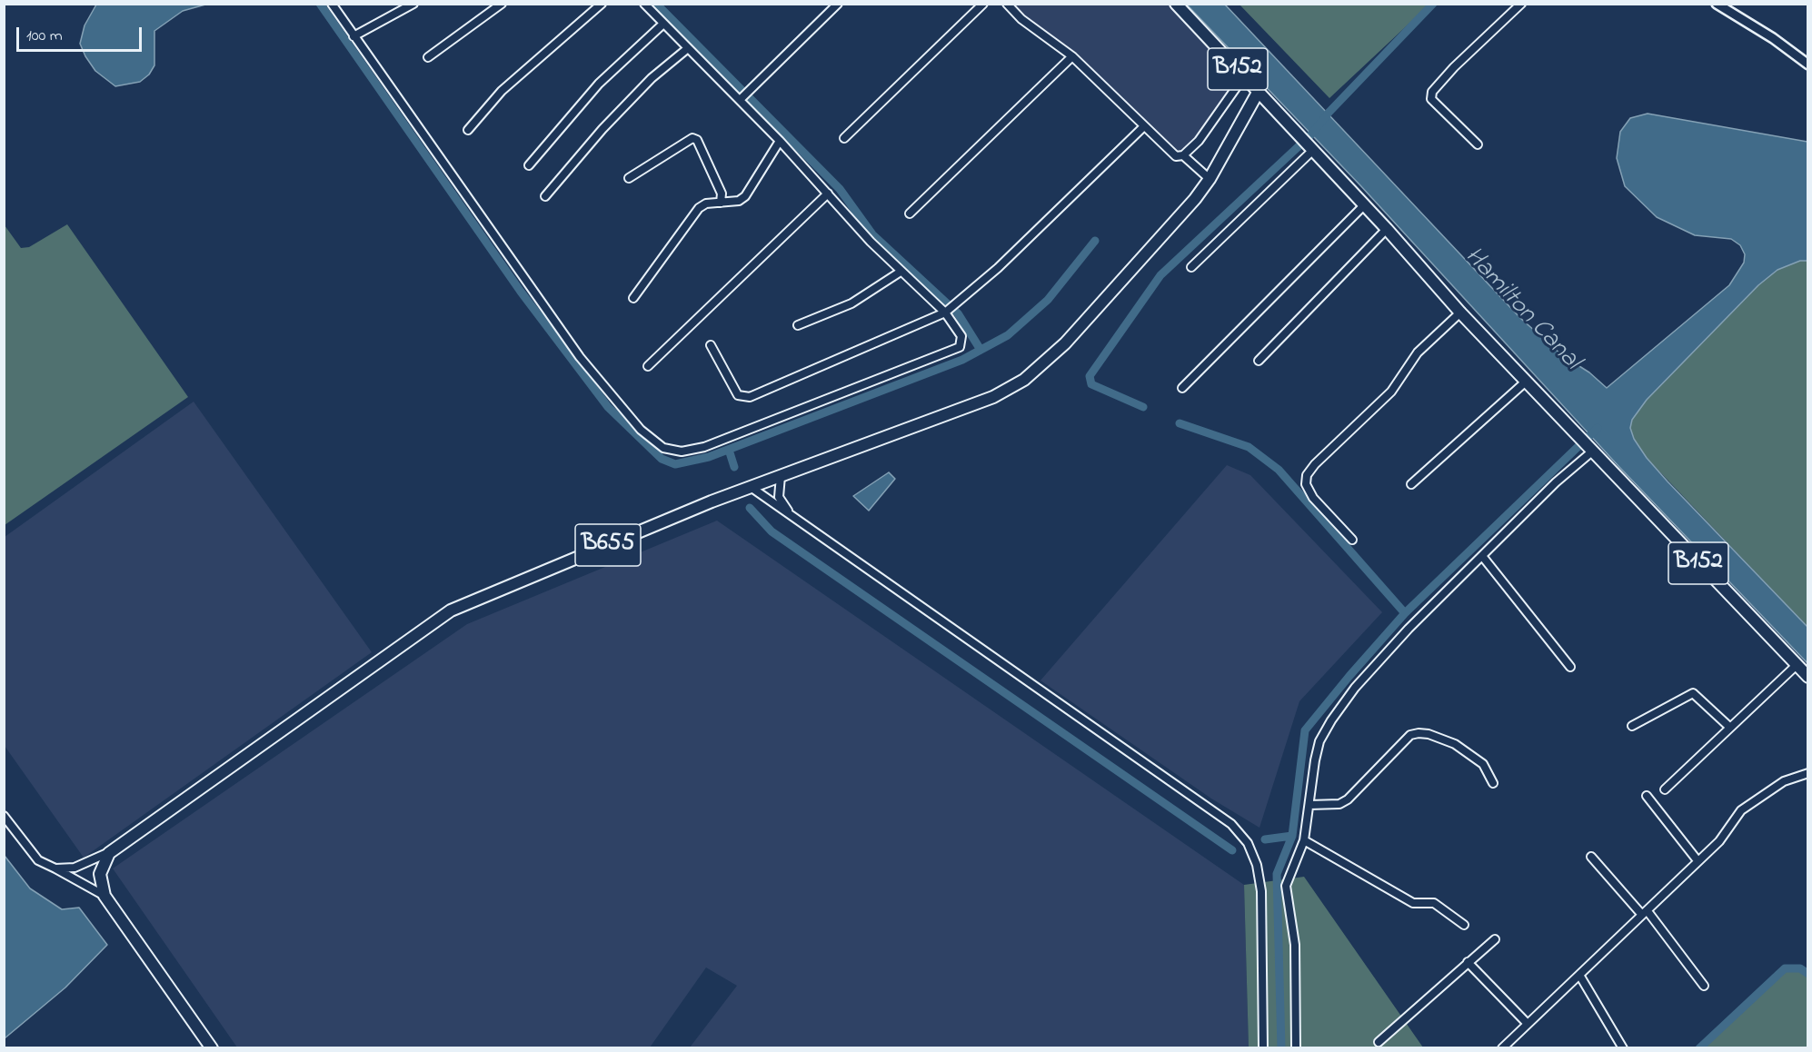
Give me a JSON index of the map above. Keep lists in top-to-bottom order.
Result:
{
  "streets": {
    "main road": ["B152", "B655"]
  },
  "crossings": [
    ["B152", "B655"]
  ],
  "water": ["Hamilton Canal"],
  "scale_bar": "100 m"
}
